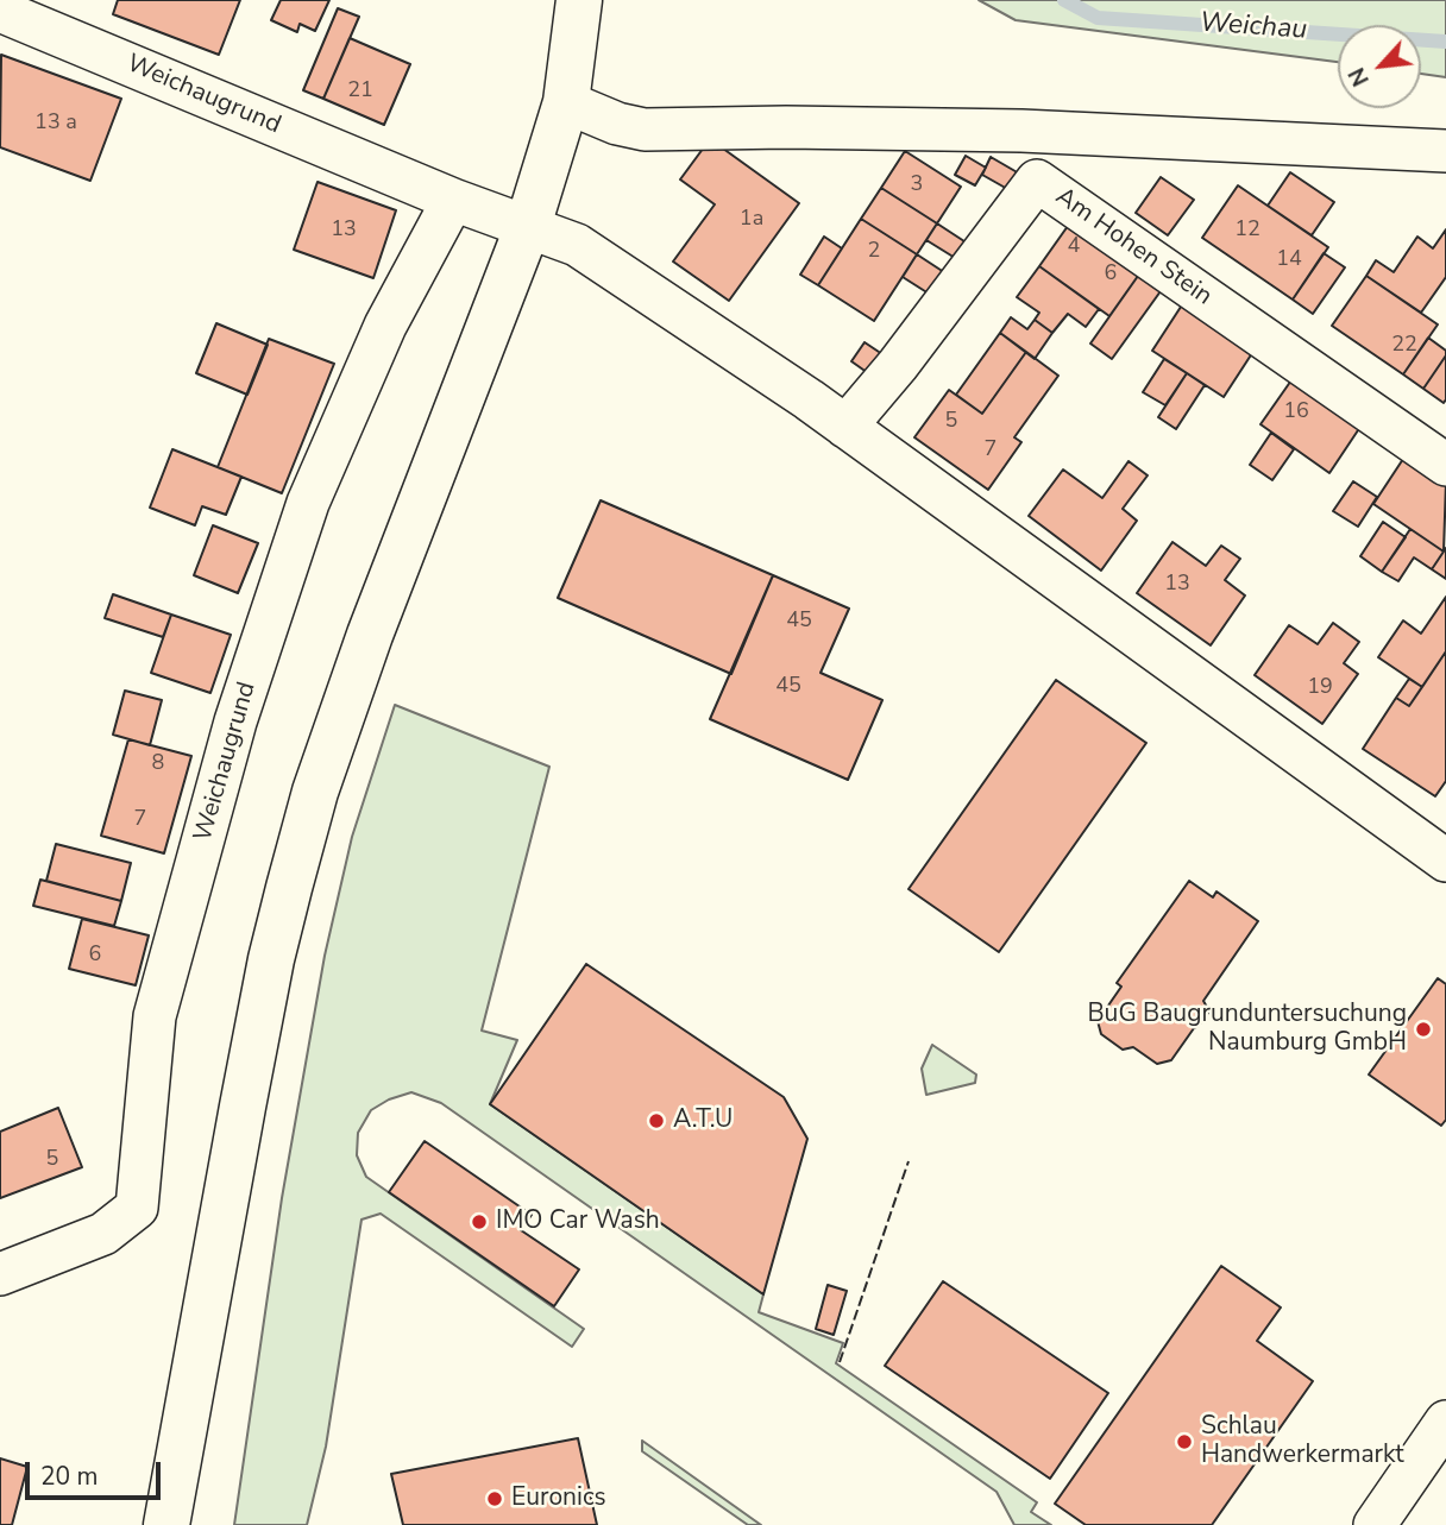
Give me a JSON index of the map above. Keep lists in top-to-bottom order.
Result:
{
  "streets": {
    "street": ["Weichaugrund", "Am Hohen Stein"]
  },
  "water": ["Weichau"],
  "places": [
    "BuG Baugrunduntersuchung Naumburg GmbH",
    "A.T.U",
    "IMO Car Wash",
    "Schlau Handwerkermarkt",
    "Euronics"
  ],
  "house_numbers": [
    "21",
    "13 a",
    "3",
    "1a",
    "13",
    "12",
    "4",
    "2",
    "14",
    "6",
    "22",
    "16",
    "5",
    "7",
    "13",
    "45",
    "45",
    "19",
    "8",
    "7",
    "6",
    "5"
  ],
  "scale_bar": "20 m",
  "north": "bottom left"
}
